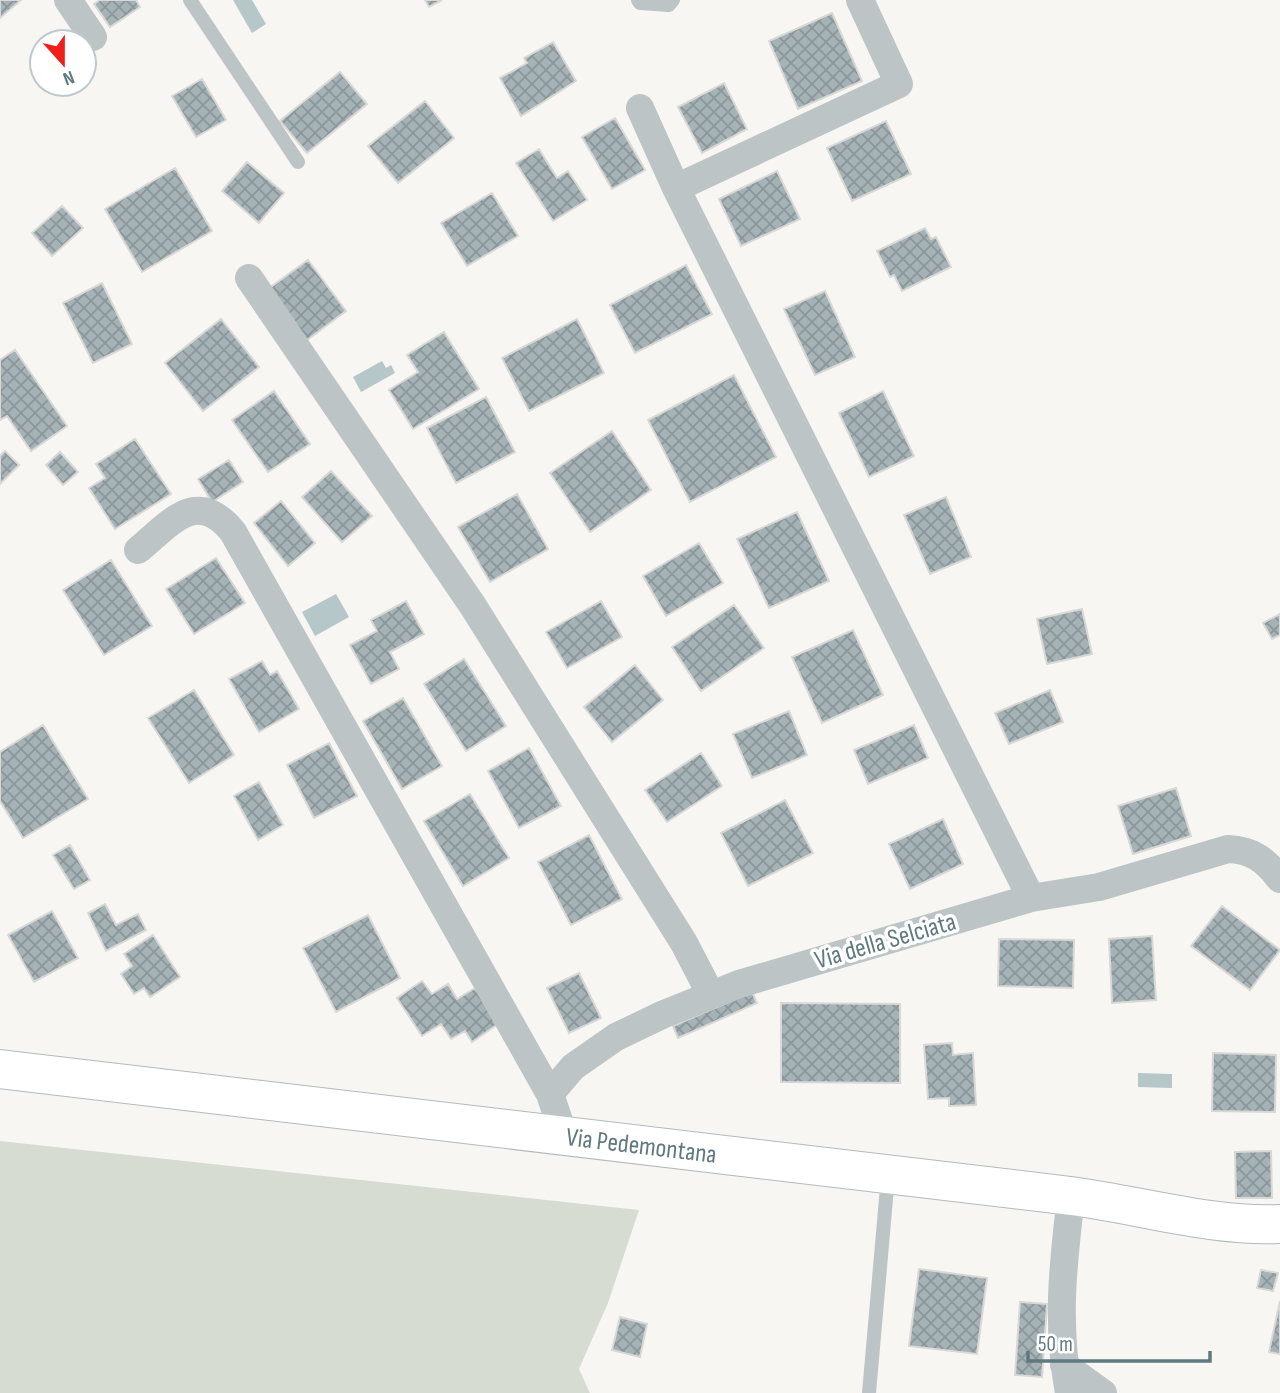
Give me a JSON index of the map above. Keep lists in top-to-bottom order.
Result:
{
  "streets": {
    "street": ["Via della Selciata", "Via Pedemontana"]
  },
  "scale_bar": "50 m",
  "north": "bottom"
}
